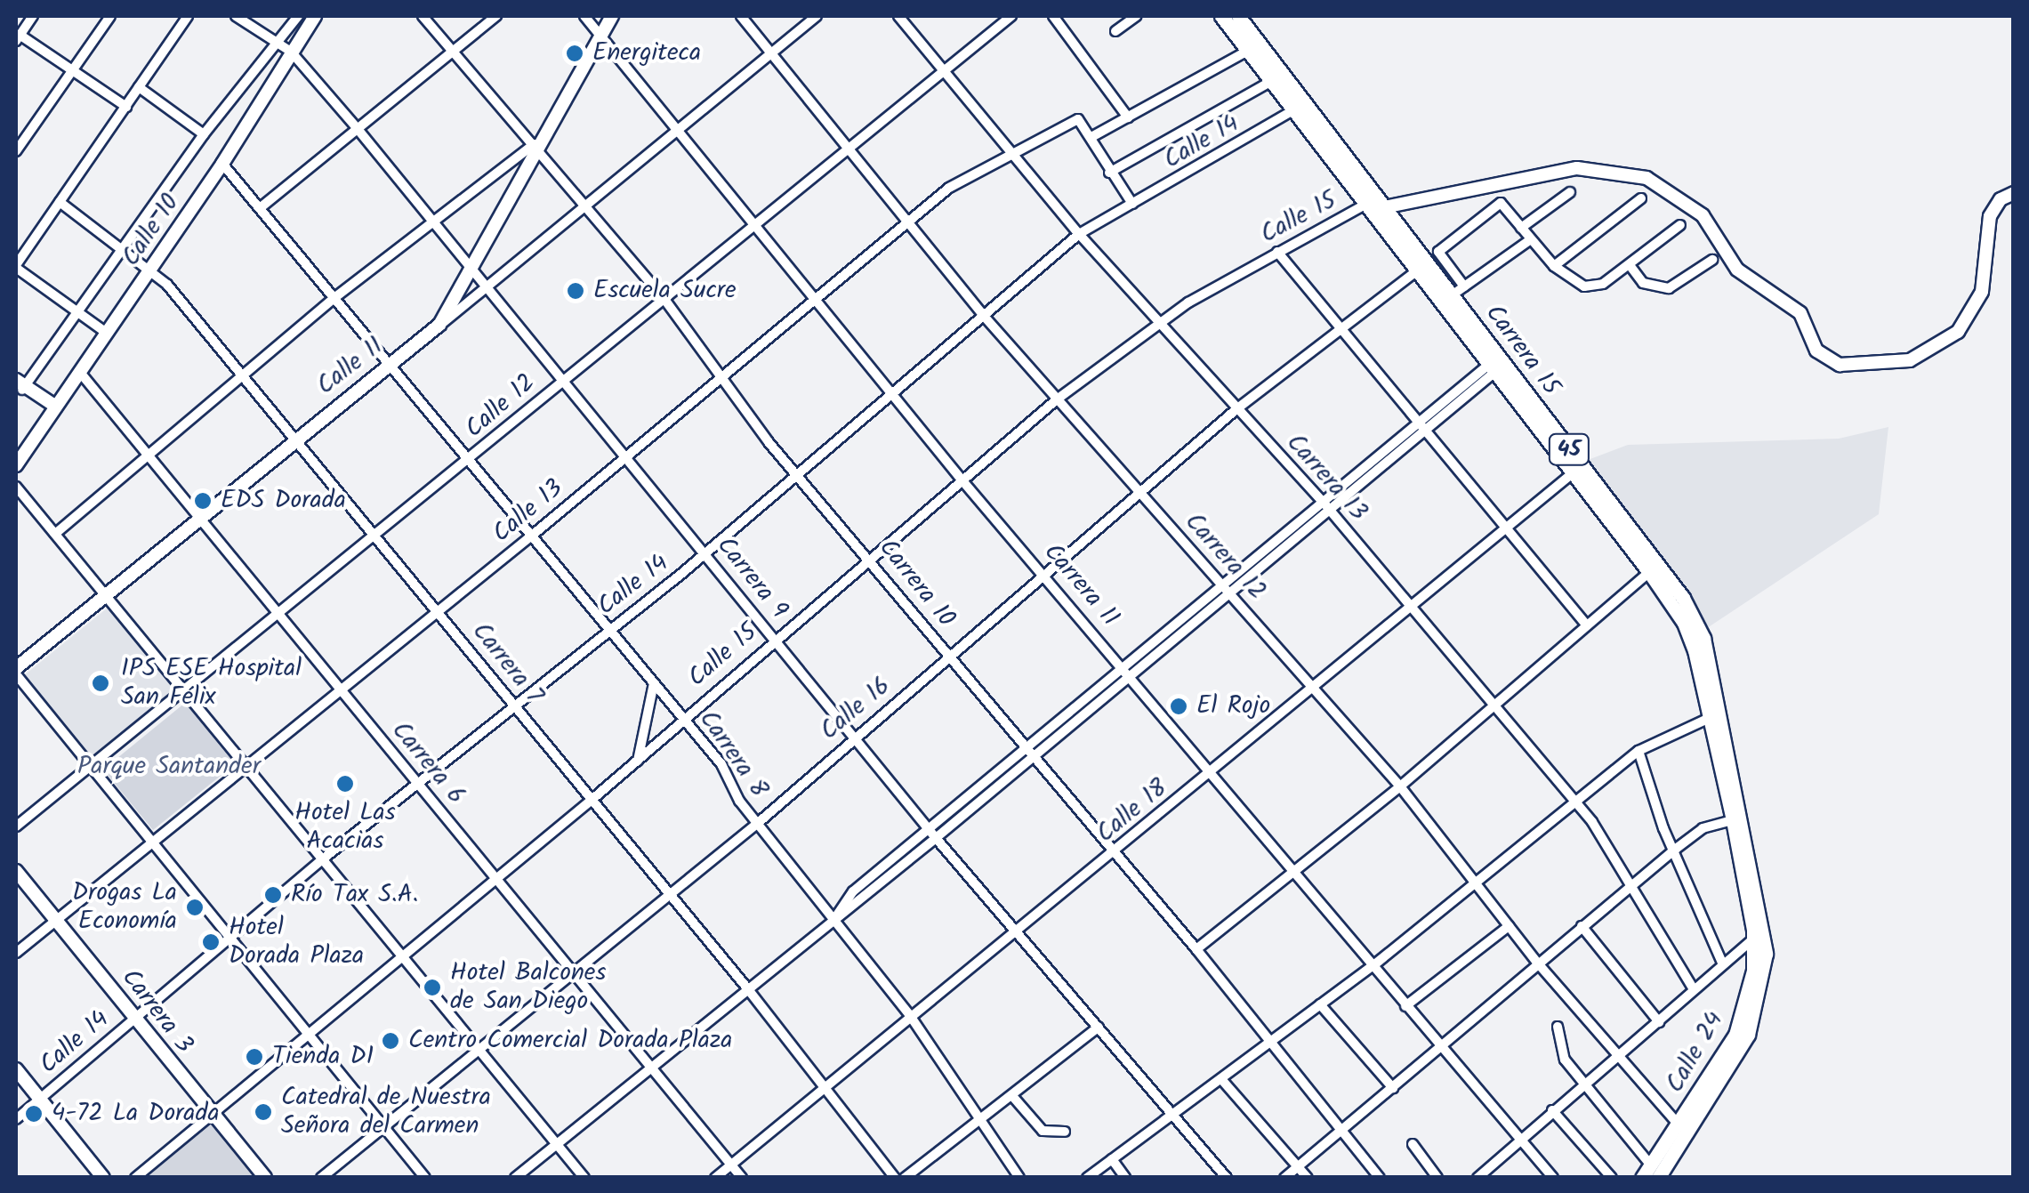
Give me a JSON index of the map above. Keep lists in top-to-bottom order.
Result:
{
  "streets": {
    "main road": [
      "Calle 10",
      "Carrera 15",
      "Calle 11",
      "45",
      "Carrera 3",
      "Calle 24"
    ],
    "street": [
      "Calle 14",
      "Calle 15",
      "Calle 12",
      "Carrera 13",
      "Calle 13",
      "Carrera 12",
      "Carrera 9",
      "Carrera 10",
      "Carrera 11",
      "Carrera 7",
      "Calle 16",
      "Carrera 8",
      "Carrera 6",
      "Calle 18"
    ]
  },
  "crossings": [
    ["Calle 14", "Carrera 15"],
    ["Calle 14", "Carrera 13"],
    ["Calle 14", "Carrera 12"],
    ["Calle 14", "Carrera 9"],
    ["Calle 14", "Carrera 10"],
    ["Calle 14", "Carrera 11"],
    ["Calle 14", "Carrera 7"],
    ["Calle 14", "Carrera 8"],
    ["Calle 14", "Carrera 6"],
    ["Calle 14", "Carrera 3"],
    ["Calle 15", "Carrera 15"],
    ["Calle 15", "Carrera 13"],
    ["Calle 15", "Carrera 12"],
    ["Calle 15", "Carrera 9"],
    ["Calle 15", "Carrera 10"],
    ["Calle 15", "Carrera 11"],
    ["Calle 15", "Carrera 7"],
    ["Calle 15", "Carrera 8"],
    ["Calle 15", "Carrera 6"],
    ["Calle 15", "Carrera 3"],
    ["Calle 10", "Carrera 9"],
    ["Calle 10", "Carrera 7"],
    ["Calle 10", "Carrera 8"],
    ["Calle 10", "Carrera 6"],
    ["Carrera 15", "Calle 16"],
    ["Carrera 15", "Calle 18"],
    ["Carrera 15", "Calle 24"],
    ["Calle 11", "Carrera 9"],
    ["Calle 11", "Carrera 10"],
    ["Calle 11", "Carrera 11"],
    ["Calle 11", "Carrera 7"],
    ["Calle 11", "Carrera 8"],
    ["Calle 11", "Carrera 6"],
    ["Calle 12", "Carrera 13"],
    ["Calle 12", "Carrera 12"],
    ["Calle 12", "Carrera 9"],
    ["Calle 12", "Carrera 10"],
    ["Calle 12", "Carrera 11"],
    ["Calle 12", "Carrera 7"],
    ["Calle 12", "Carrera 8"],
    ["Calle 12", "Carrera 6"],
    ["Carrera 13", "Calle 13"],
    ["Carrera 13", "Calle 16"],
    ["Carrera 13", "Calle 18"],
    ["Calle 13", "Carrera 12"],
    ["Calle 13", "Carrera 9"],
    ["Calle 13", "Carrera 10"],
    ["Calle 13", "Carrera 11"],
    ["Calle 13", "Carrera 7"],
    ["Calle 13", "Carrera 8"],
    ["Calle 13", "Carrera 6"],
    ["Calle 13", "Carrera 3"],
    ["Carrera 12", "Calle 16"],
    ["Carrera 12", "Calle 18"],
    ["Carrera 12", "Calle 24"],
    ["Carrera 9", "Calle 16"],
    ["Carrera 9", "Calle 18"],
    ["Carrera 10", "Calle 16"],
    ["Carrera 10", "Calle 18"],
    ["Carrera 11", "Calle 16"],
    ["Carrera 11", "Calle 18"],
    ["Carrera 7", "Calle 16"],
    ["Carrera 7", "Calle 18"],
    ["Calle 16", "Carrera 8"],
    ["Calle 16", "Carrera 6"],
    ["Carrera 8", "Calle 18"],
    ["Carrera 6", "Calle 18"]
  ],
  "parks": ["Parque Santander"],
  "places": [
    "Energiteca",
    "Escuela Sucre",
    "EDS Dorada",
    "IPS ESE Hospital San Félix",
    "El Rojo",
    "Hotel Las Acacias",
    "Río Tax S.A.",
    "Drogas La Economía",
    "Hotel Dorada Plaza",
    "Hotel Balcones de San Diego",
    "Centro Comercial Dorada Plaza",
    "Tienda D1",
    "Catedral de Nuestra Señora del Carmen",
    "4-72 La Dorada"
  ]
}
